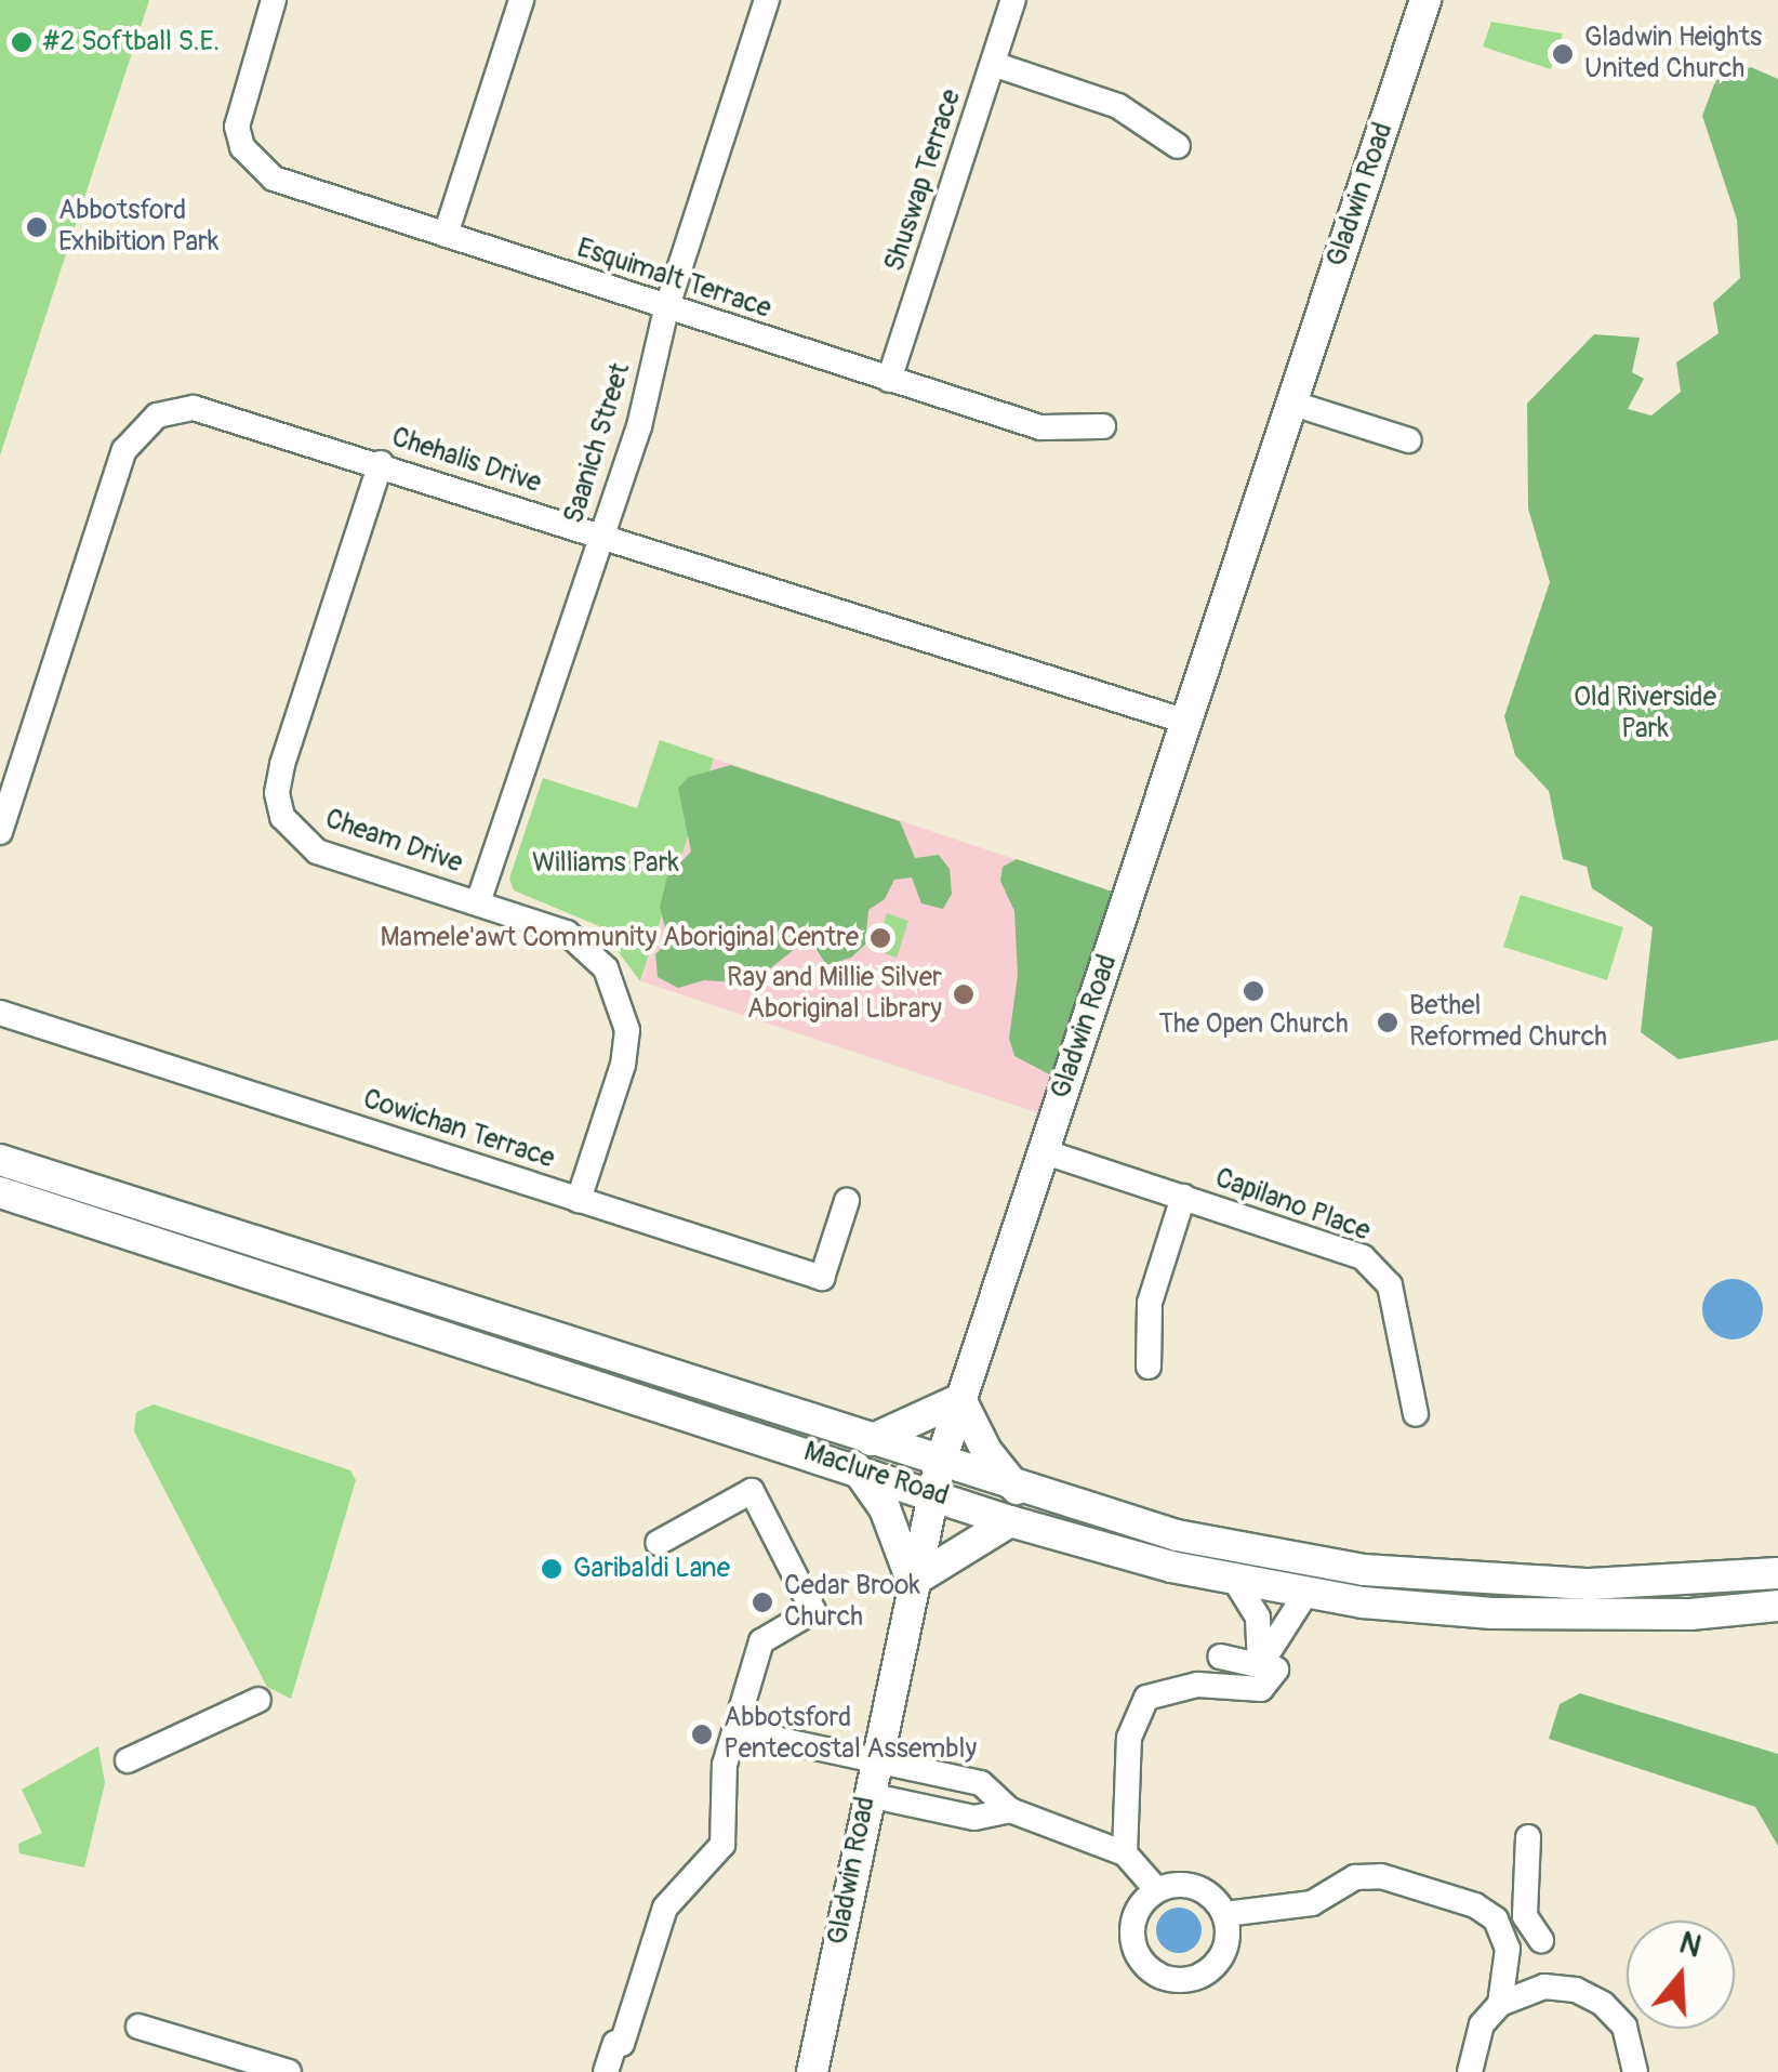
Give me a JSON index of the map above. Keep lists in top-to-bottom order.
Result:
{
  "streets": {
    "main road": ["Gladwin Road", "Maclure Road"],
    "street": [
      "Shuswap Terrace",
      "Esquimalt Terrace",
      "Saanich Street",
      "Chehalis Drive",
      "Cheam Drive",
      "Cowichan Terrace",
      "Capilano Place"
    ]
  },
  "crossings": [
    ["Shuswap Terrace", "Esquimalt Terrace"],
    ["Gladwin Road", "Chehalis Drive"],
    ["Gladwin Road", "Capilano Place"],
    ["Gladwin Road", "Maclure Road"],
    ["Esquimalt Terrace", "Saanich Street"],
    ["Saanich Street", "Chehalis Drive"],
    ["Saanich Street", "Cheam Drive"],
    ["Chehalis Drive", "Cheam Drive"],
    ["Cheam Drive", "Cowichan Terrace"]
  ],
  "parks": ["Old Riverside Park", "Williams Park"],
  "places": [
    "#2 Softball S.E.",
    "Gladwin Heights United Church",
    "Abbotsford Exhibition Park",
    "Mamele'awt Community Aboriginal Centre",
    "The Open Church",
    "Ray and Millie Silver Aboriginal Library",
    "Bethel Reformed Church",
    "Garibaldi Lane",
    "Cedar Brook Church",
    "Abbotsford Pentecostal Assembly"
  ],
  "north": "top"
}
